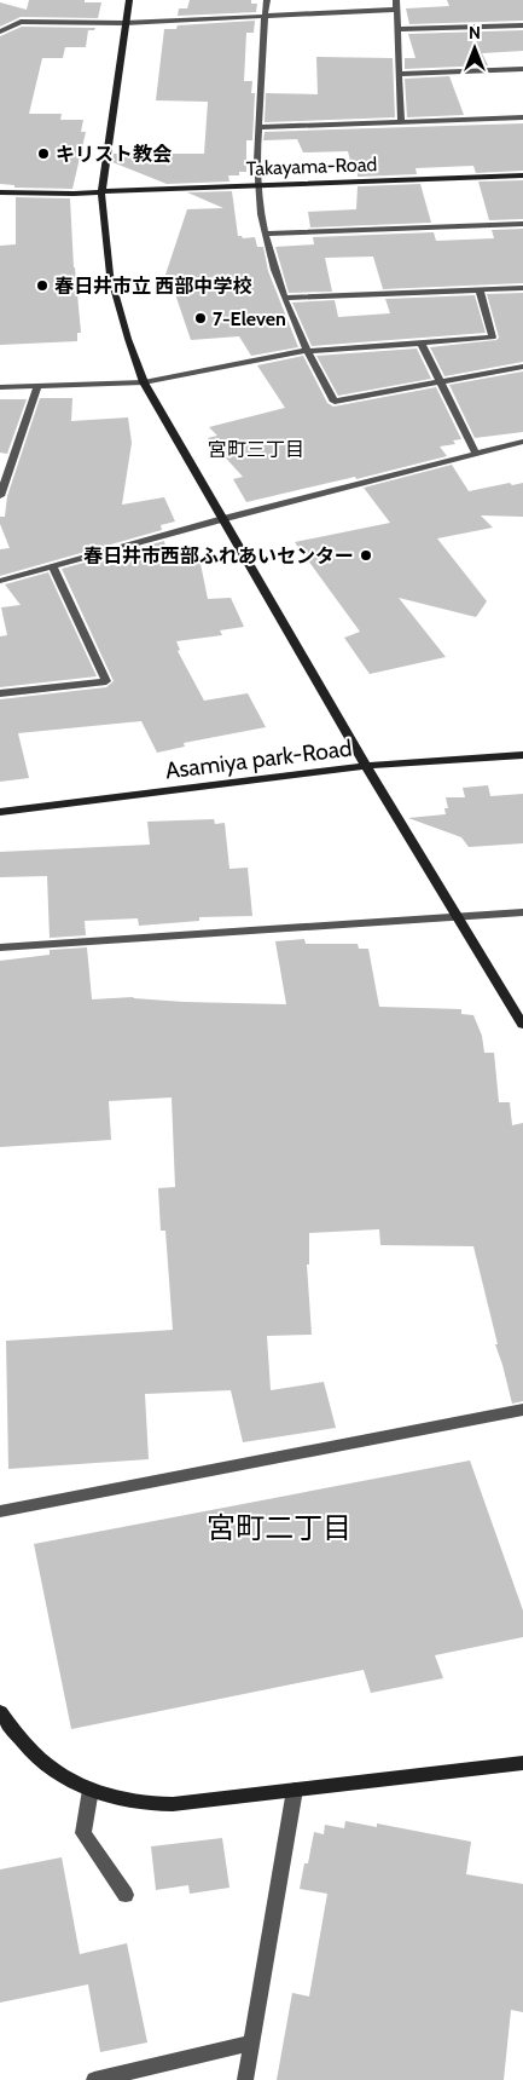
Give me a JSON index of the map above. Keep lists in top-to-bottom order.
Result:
{
  "streets": {
    "street": ["Takayama-Road", "Asamiya park-Road"]
  },
  "districts": ["宮町三丁目", "宮町二丁目"],
  "places": [
    "キリスト教会",
    "春日井市立 西部中学校",
    "7-Eleven",
    "春日井市西部ふれあいセンター"
  ],
  "north": "top"
}
